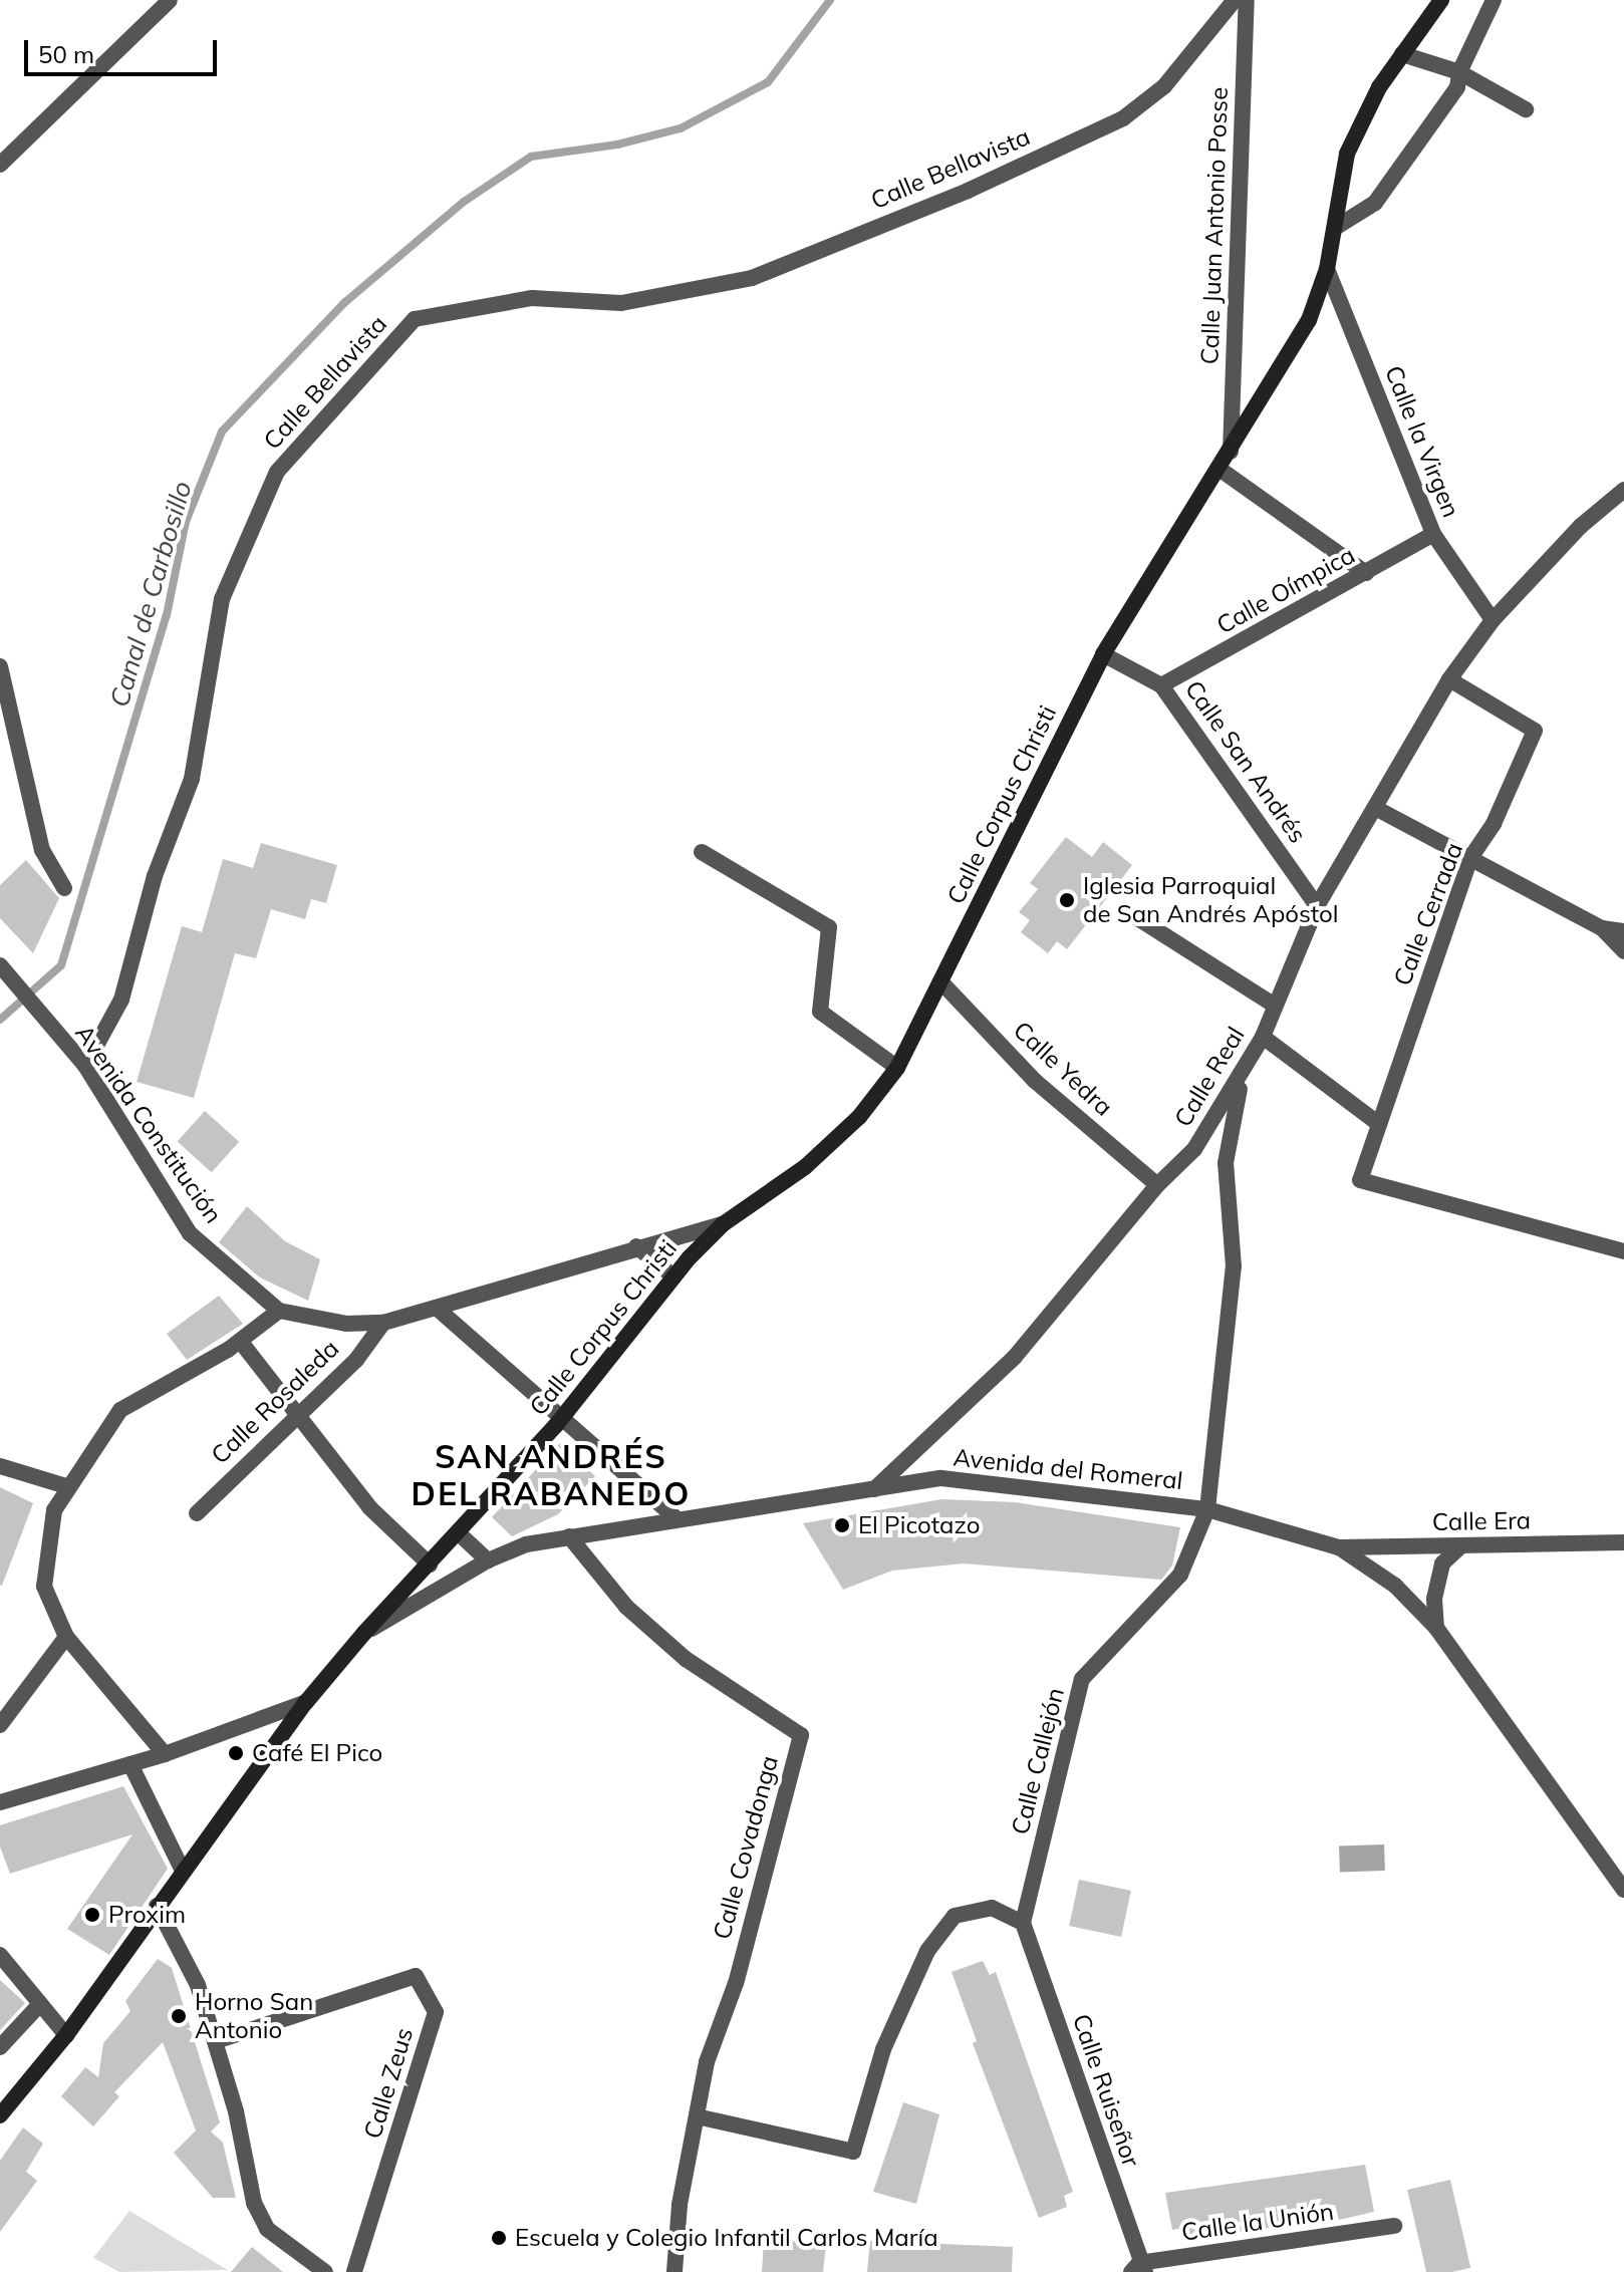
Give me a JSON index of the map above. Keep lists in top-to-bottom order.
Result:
{
  "streets": {
    "main road": ["Calle Corpus Christi"],
    "street": [
      "Calle Bellavista",
      "Calle Juan Antonio Posse",
      "Calle la Virgen",
      "Calle Oímpica",
      "Calle San Andrés",
      "Calle Cerrada",
      "Calle Yedra",
      "Calle Real",
      "Avenida Constitución",
      "Calle Rosaleda",
      "Avenida del Romeral",
      "Calle Era",
      "Calle Callejón",
      "Calle Covadonga",
      "Calle Zeus",
      "Calle Ruiseñor",
      "Calle la Unión"
    ]
  },
  "crossings": [
    ["Calle Bellavista", "Avenida Constitución"],
    ["Calle Juan Antonio Posse", "Calle Corpus Christi"],
    ["Calle la Virgen", "Calle Oímpica"],
    ["Calle la Virgen", "Calle Corpus Christi"],
    ["Calle la Virgen", "Calle Real"],
    ["Calle Oímpica", "Calle San Andrés"],
    ["Calle San Andrés", "Calle Real"],
    ["Calle Corpus Christi", "Calle Yedra"],
    ["Calle Corpus Christi", "Avenida Constitución"],
    ["Calle Corpus Christi", "Avenida del Romeral"],
    ["Calle Cerrada", "Calle Real"],
    ["Calle Yedra", "Calle Real"],
    ["Calle Real", "Avenida del Romeral"],
    ["Calle Real", "Calle Callejón"],
    ["Avenida Constitución", "Calle Rosaleda"],
    ["Avenida del Romeral", "Calle Era"],
    ["Avenida del Romeral", "Calle Callejón"],
    ["Avenida del Romeral", "Calle Covadonga"],
    ["Calle Callejón", "Calle Ruiseñor"],
    ["Calle Ruiseñor", "Calle la Unión"]
  ],
  "districts": ["SAN ANDRÉS DEL RABANEDO"],
  "water": ["Canal de Carbosillo"],
  "places": [
    "Iglesia Parroquial de San Andrés Apóstol",
    "El Picotazo",
    "Café El Pico",
    "Proxim",
    "Horno San Antonio",
    "Escuela y Colegio Infantil Carlos María"
  ],
  "scale_bar": "50 m"
}
